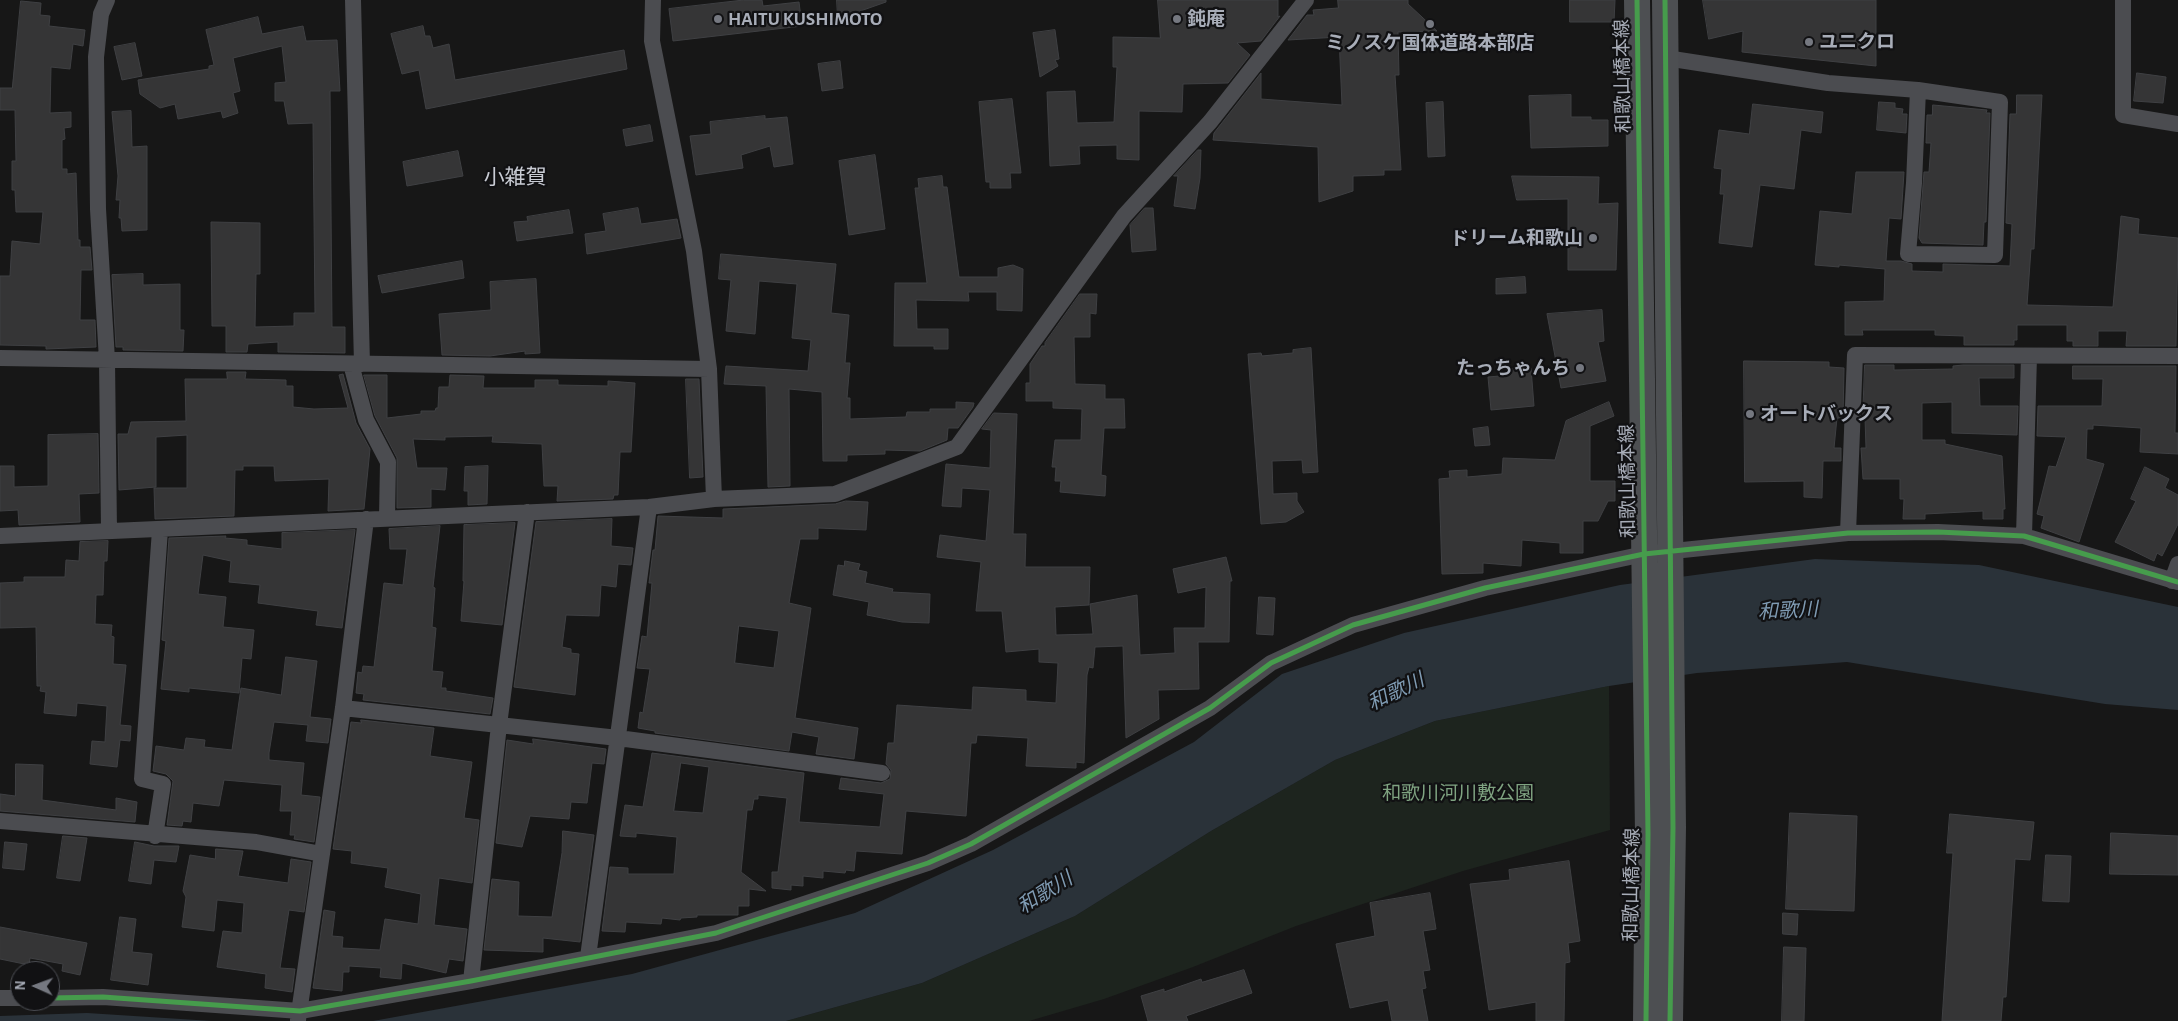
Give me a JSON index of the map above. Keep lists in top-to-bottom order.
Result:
{
  "streets": {
    "main road": ["和歌山橋本線"]
  },
  "districts": ["小雑賀"],
  "water": ["和歌川"],
  "parks": ["和歌川河川敷公園"],
  "places": [
    "HAITU KUSHIMOTO",
    "鈍庵",
    "ミノスケ国体道路本部店",
    "ユニクロ",
    "ドリーム和歌山",
    "たっちゃんち",
    "オートバックス"
  ],
  "north": "left"
}
